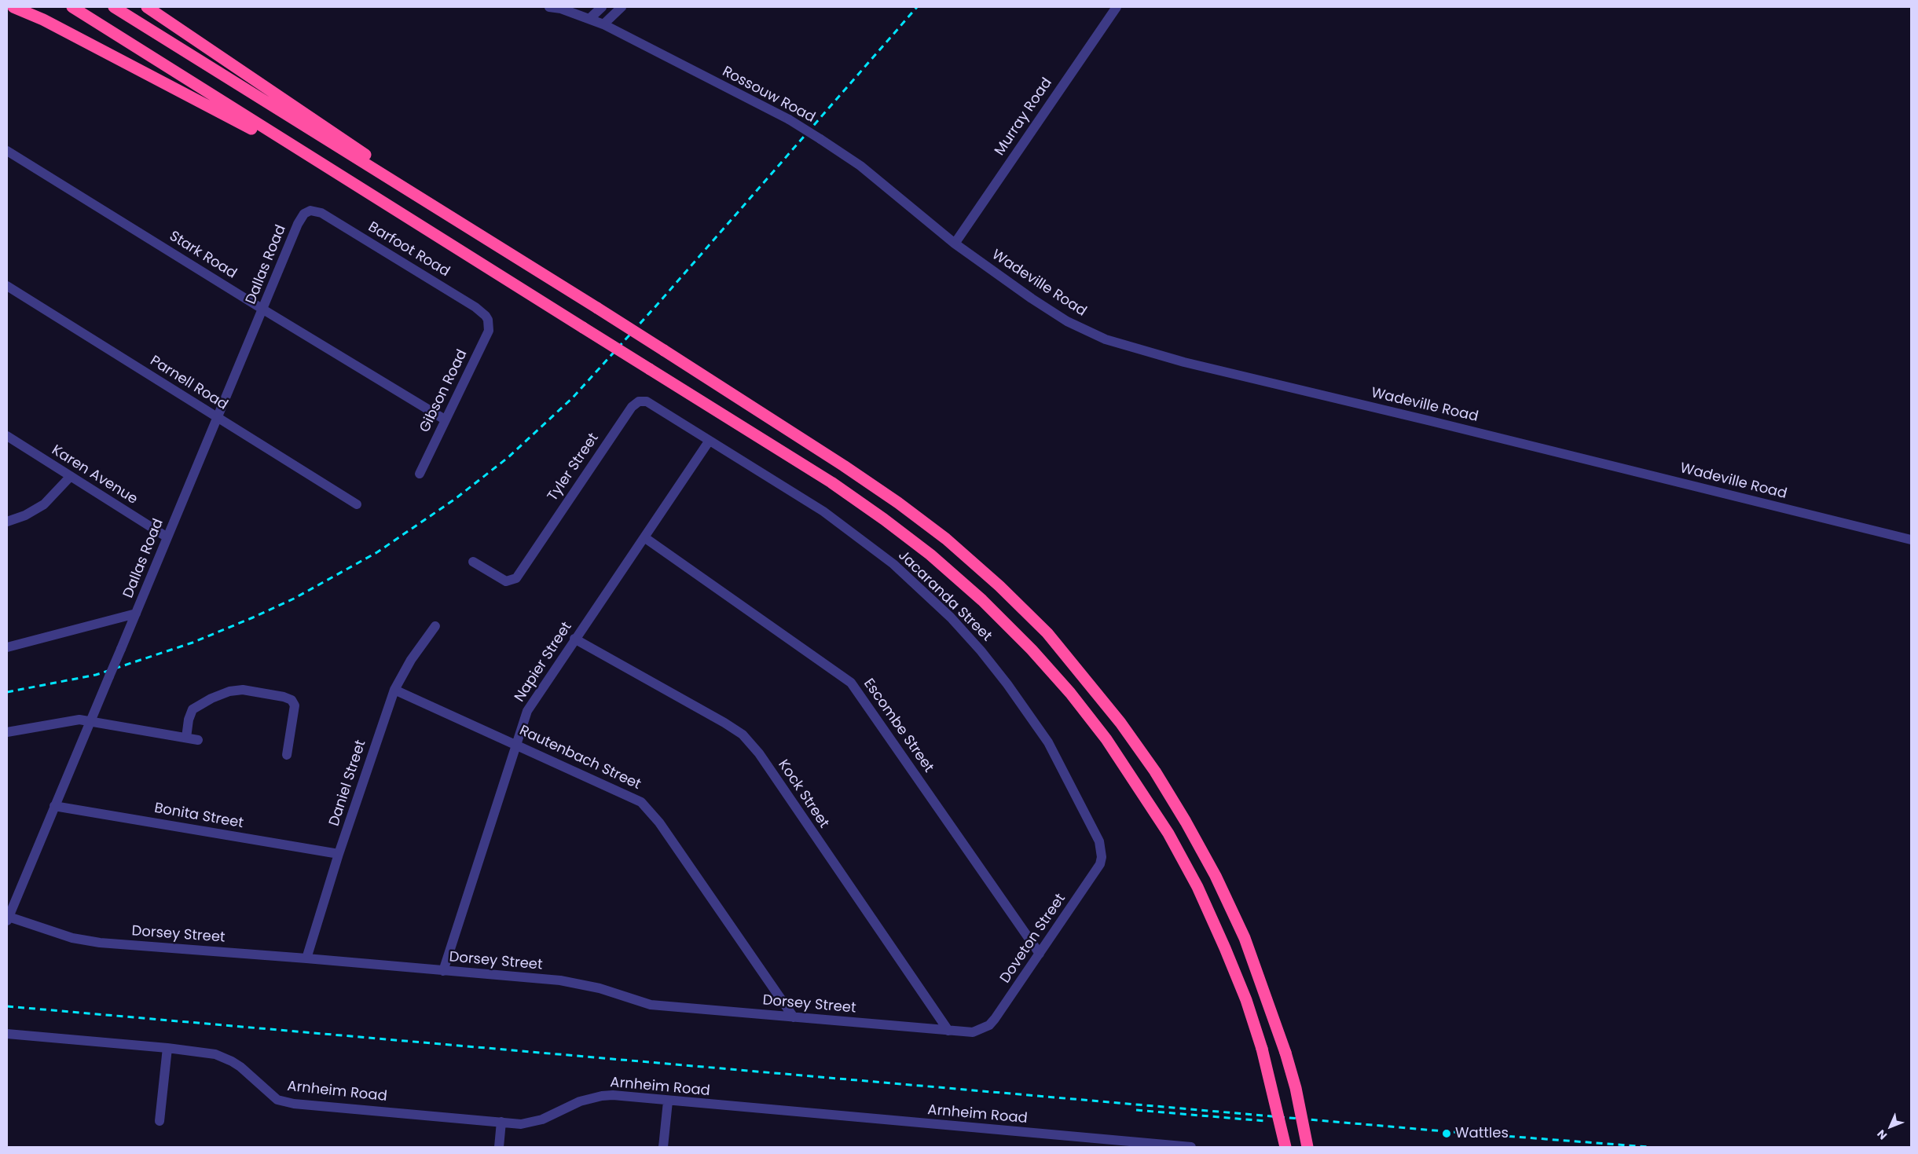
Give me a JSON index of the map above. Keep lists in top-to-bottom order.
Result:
{
  "streets": {
    "street": [
      "Rossouw Road",
      "Murray Road",
      "Barfoot Road",
      "Stark Road",
      "Dallas Road",
      "Wadeville Road",
      "Parnell Road",
      "Gibson Road",
      "Tyler Street",
      "Karen Avenue",
      "Jacaranda Street",
      "Napier Street",
      "Escombe Street",
      "Rautenbach Street",
      "Daniel Street",
      "Kock Street",
      "Bonita Street",
      "Dorsey Street",
      "Doveton Street",
      "Arnheim Road"
    ]
  },
  "crossings": [
    ["Rossouw Road", "Murray Road"],
    ["Rossouw Road", "Wadeville Road"],
    ["Murray Road", "Wadeville Road"],
    ["Barfoot Road", "Dallas Road"],
    ["Barfoot Road", "Gibson Road"],
    ["Stark Road", "Dallas Road"],
    ["Stark Road", "Gibson Road"],
    ["Dallas Road", "Parnell Road"],
    ["Dallas Road", "Karen Avenue"],
    ["Dallas Road", "Bonita Street"],
    ["Dallas Road", "Dorsey Street"],
    ["Tyler Street", "Jacaranda Street"],
    ["Tyler Street", "Napier Street"],
    ["Jacaranda Street", "Napier Street"],
    ["Jacaranda Street", "Doveton Street"],
    ["Napier Street", "Escombe Street"],
    ["Napier Street", "Rautenbach Street"],
    ["Napier Street", "Kock Street"],
    ["Napier Street", "Dorsey Street"],
    ["Escombe Street", "Doveton Street"],
    ["Rautenbach Street", "Daniel Street"],
    ["Rautenbach Street", "Dorsey Street"],
    ["Daniel Street", "Bonita Street"],
    ["Daniel Street", "Dorsey Street"],
    ["Kock Street", "Dorsey Street"],
    ["Dorsey Street", "Doveton Street"]
  ],
  "places": ["Wattles"],
  "north": "bottom left"
}
